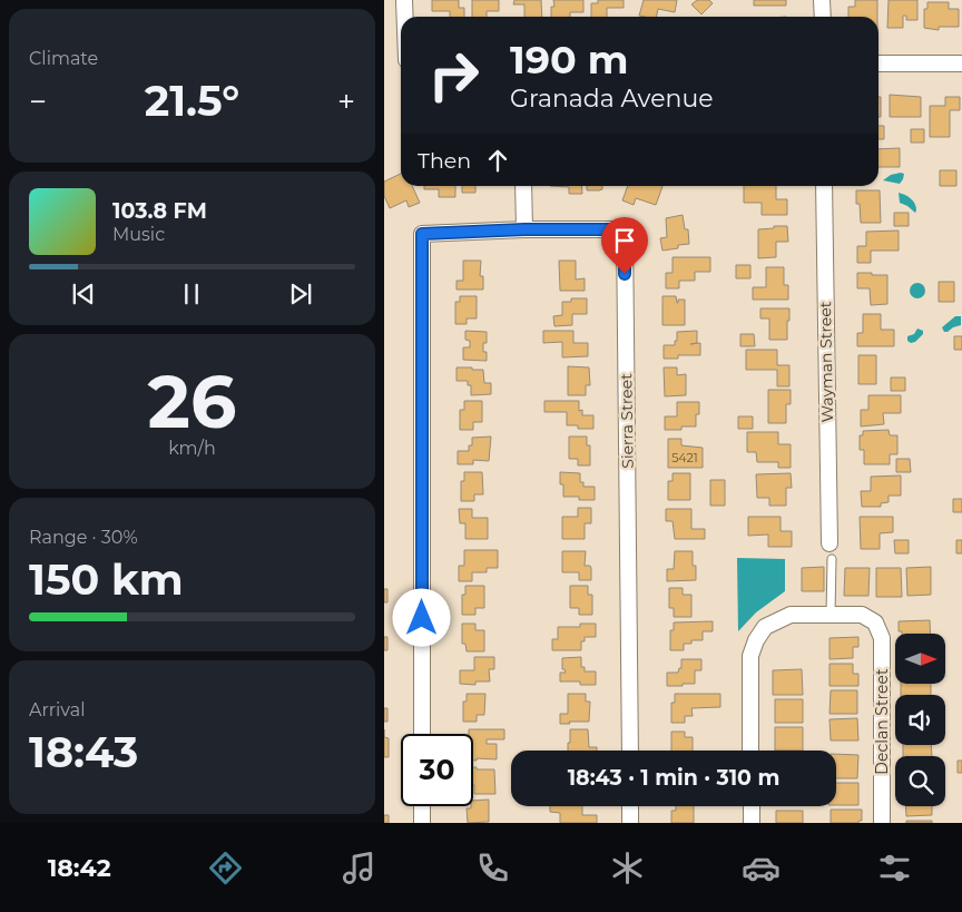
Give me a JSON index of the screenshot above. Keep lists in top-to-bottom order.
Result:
{
  "streets": {
    "street": ["Wayman Street", "Sierra Street", "Declan Street"]
  },
  "house_numbers": ["5421"],
  "north": "right",
  "page": {
    "tile": [
      "Climate",
      ["26", "km/h"],
      ["Range · 30%", "150 km"],
      ["Arrival", "18:43"]
    ],
    "turn": ["190 m", "Granada Avenue"],
    "heat": ["−", "21.5°", "+"],
    "then": "Then",
    "song": ["103.8 FM", "Music"],
    "limit": "30",
    "trip": "18:43 · 1 min · 310 m",
    "tabs": "18:42"
  }
}
